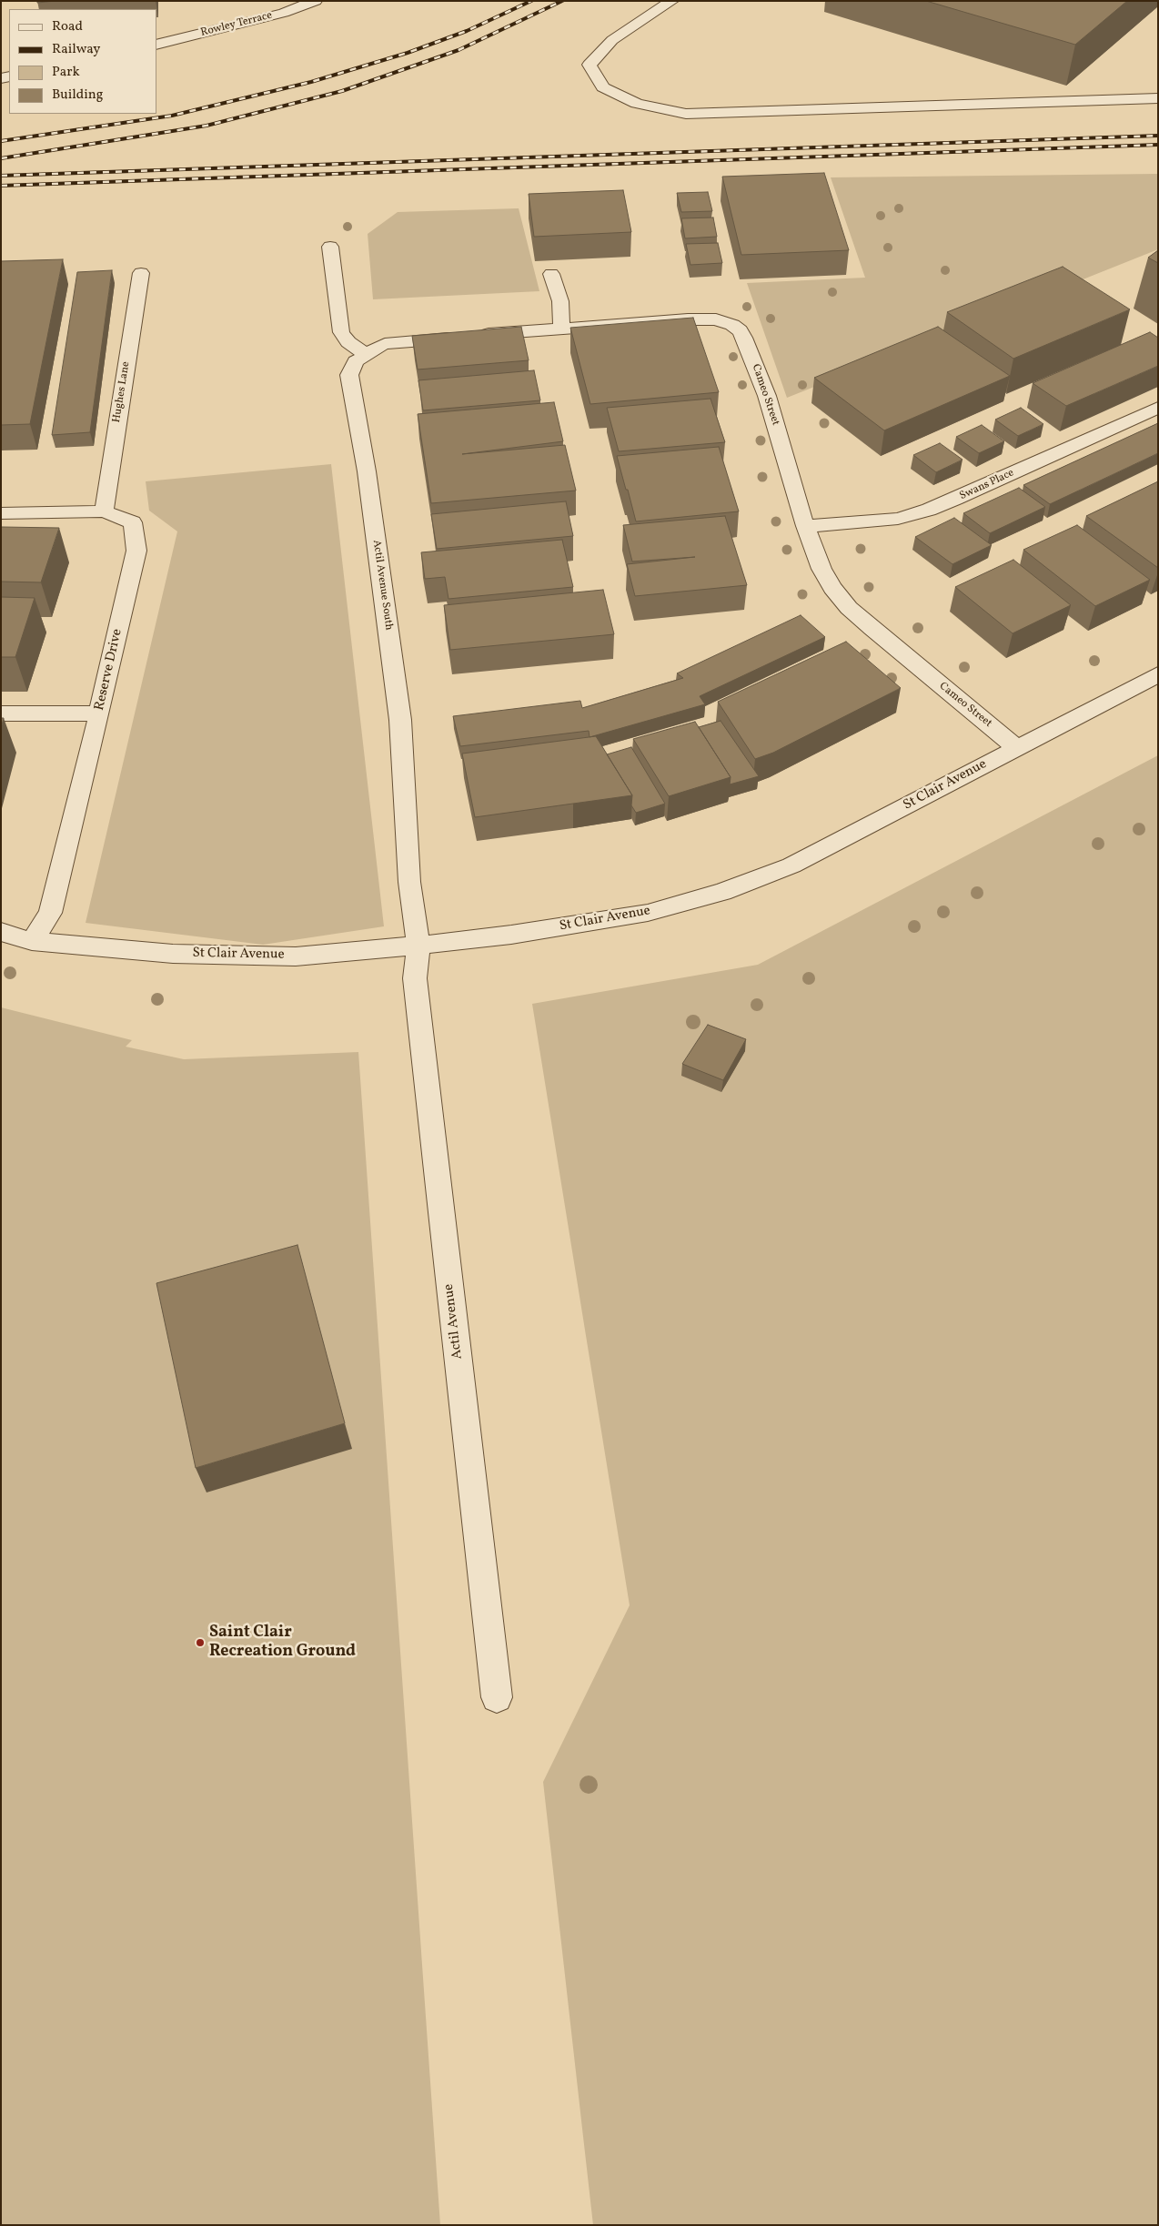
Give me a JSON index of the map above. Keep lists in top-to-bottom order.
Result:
{
  "streets": {
    "street": [
      "Rowley Terrace",
      "Hughes Lane",
      "Cameo Street",
      "Swans Place",
      "Actil Avenue South",
      "Reserve Drive",
      "St Clair Avenue",
      "Actil Avenue"
    ]
  },
  "crossings": [
    ["Hughes Lane", "Reserve Drive"],
    ["Cameo Street", "Swans Place"],
    ["Cameo Street", "Actil Avenue South"],
    ["Cameo Street", "St Clair Avenue"],
    ["Actil Avenue South", "St Clair Avenue"],
    ["Actil Avenue South", "Actil Avenue"],
    ["Reserve Drive", "St Clair Avenue"],
    ["St Clair Avenue", "Actil Avenue"]
  ],
  "places": ["Saint Clair Recreation Ground"],
  "legend": [
    "Road",
    "Railway",
    "Park",
    "Building"
  ]
}
